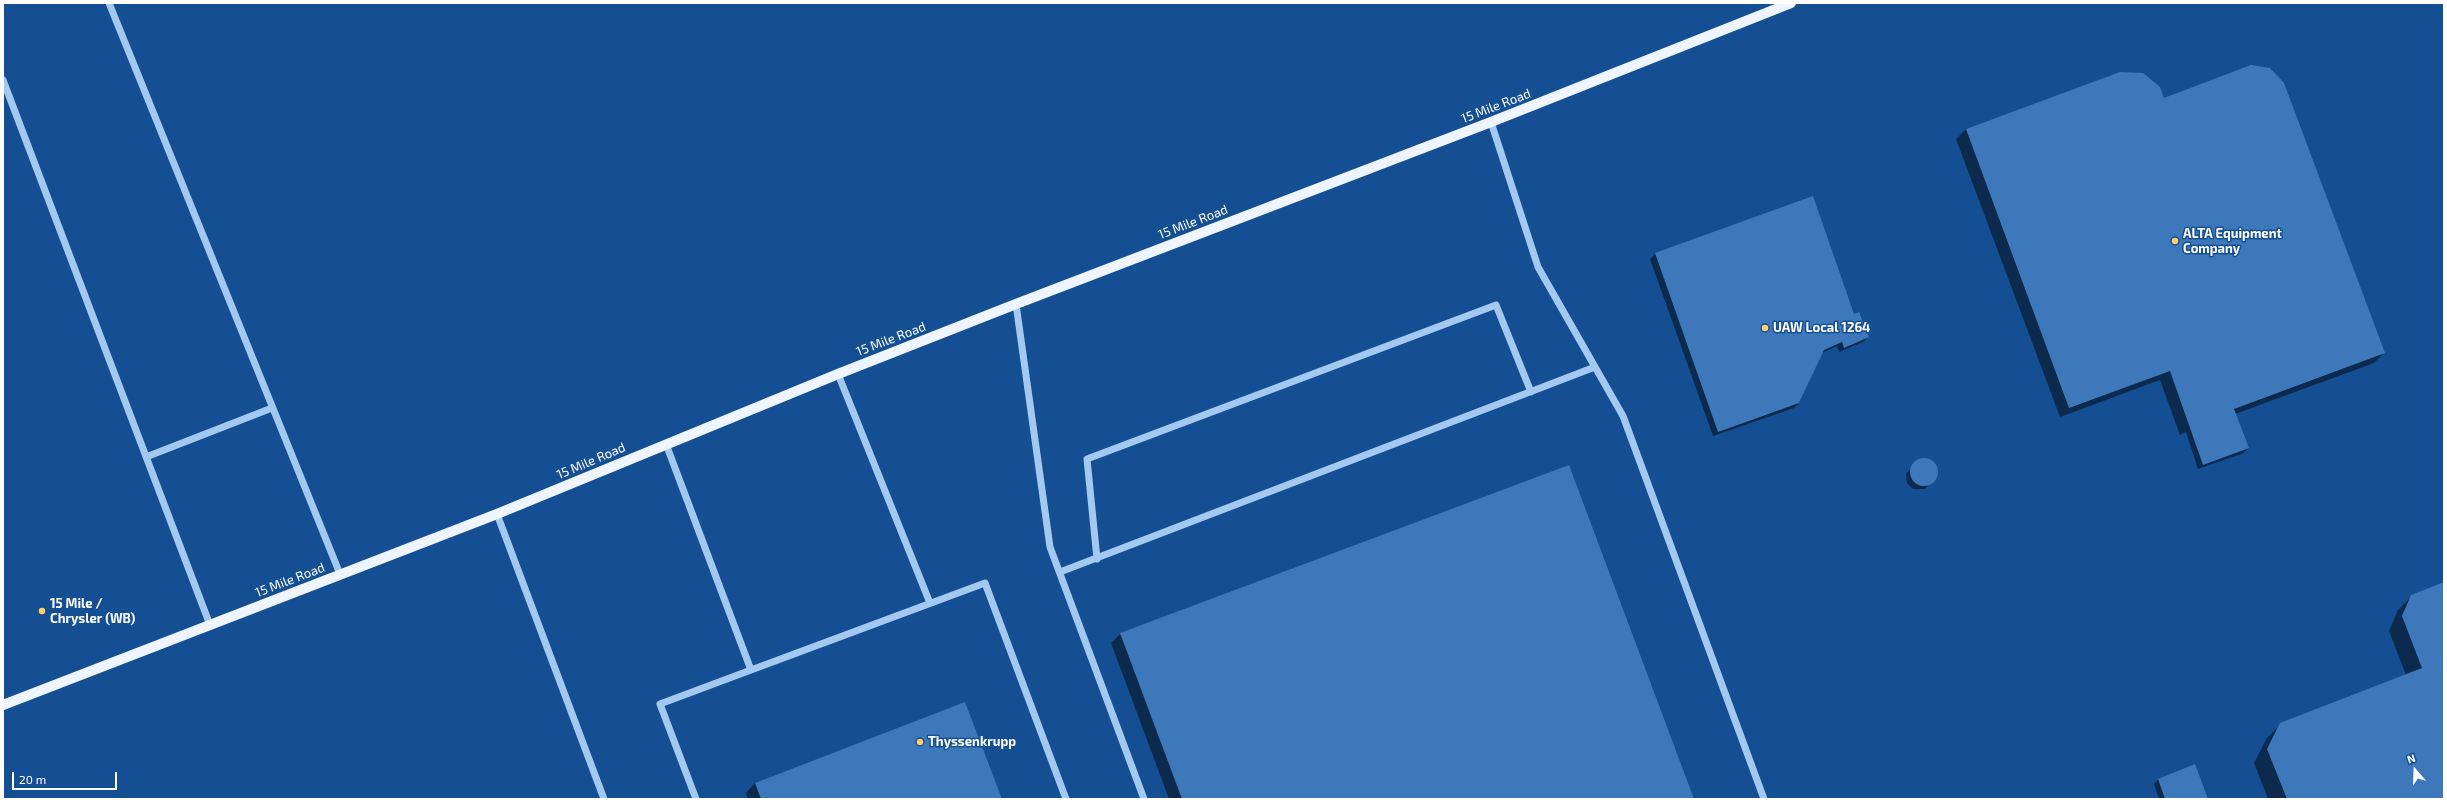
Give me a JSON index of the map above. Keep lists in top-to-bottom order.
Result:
{
  "streets": {
    "main road": ["15 Mile Road"]
  },
  "places": [
    "ALTA Equipment Company",
    "UAW Local 1264",
    "15 Mile / Chrysler (WB)",
    "Thyssenkrupp"
  ],
  "scale_bar": "20 m",
  "north": "top"
}
